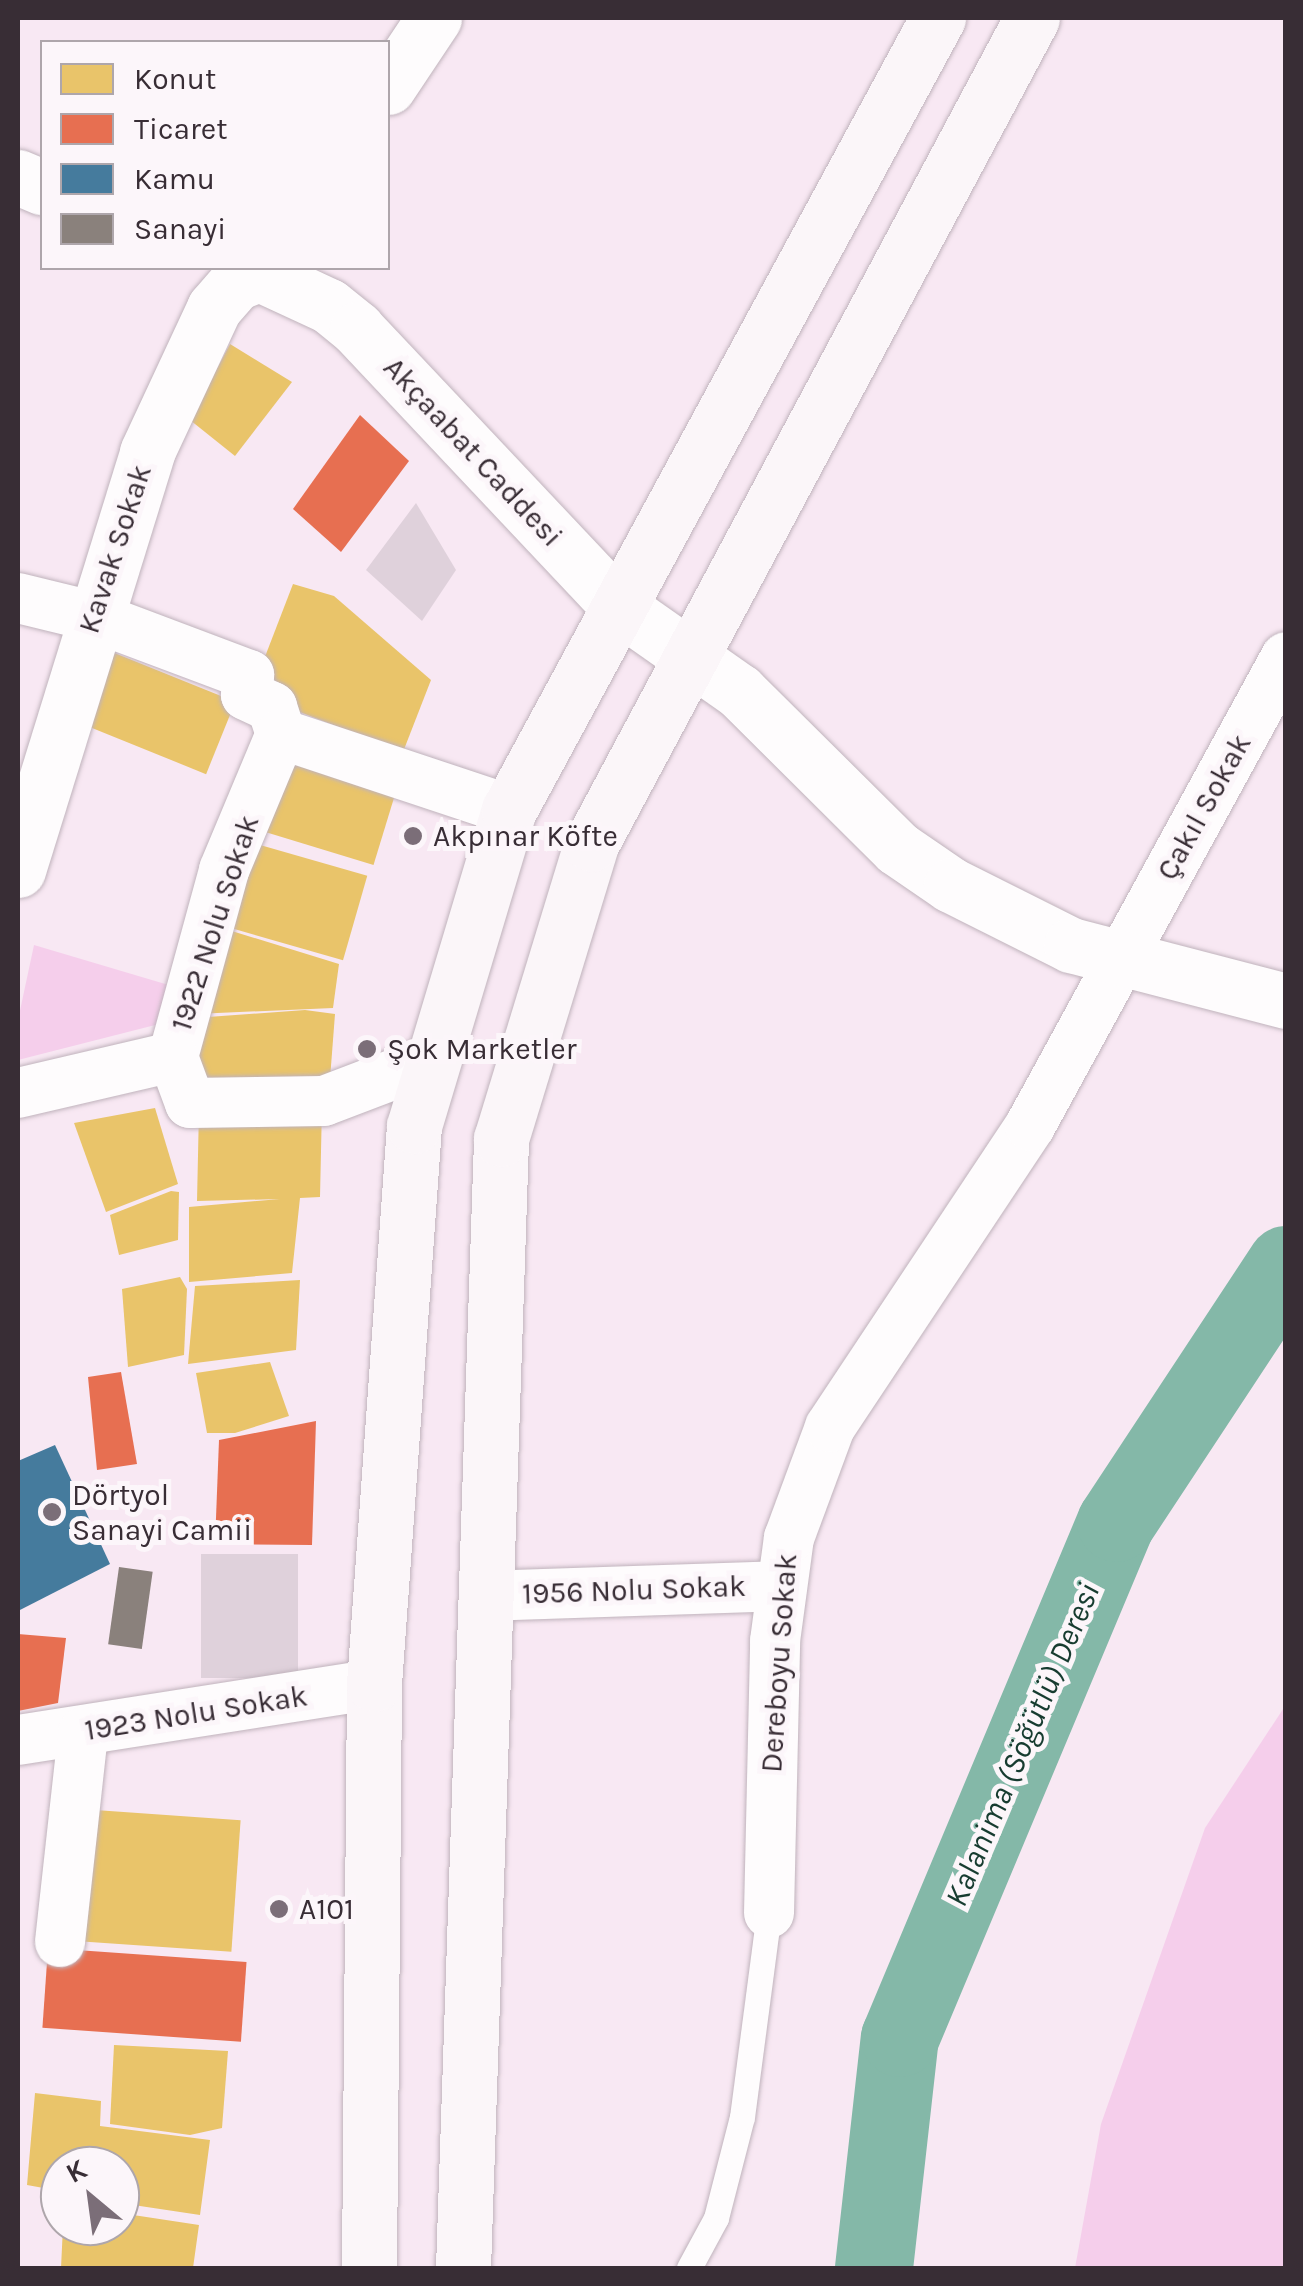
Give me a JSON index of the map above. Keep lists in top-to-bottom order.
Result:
{
  "streets": {
    "street": [
      "Akçaabat Caddesi",
      "Kavak Sokak",
      "Çakıl Sokak",
      "1922 Nolu Sokak",
      "1956 Nolu Sokak",
      "Dereboyu Sokak",
      "1923 Nolu Sokak"
    ]
  },
  "crossings": [
    ["Akçaabat Caddesi", "Kavak Sokak"],
    ["Akçaabat Caddesi", "Çakıl Sokak"],
    ["Akçaabat Caddesi", "Dereboyu Sokak"],
    ["Çakıl Sokak", "Dereboyu Sokak"],
    ["1956 Nolu Sokak", "Dereboyu Sokak"]
  ],
  "water": ["Kalanima (Söğütlü) Deresi"],
  "places": [
    "Akpınar Köfte",
    "Şok Marketler",
    "Dörtyol Sanayi Camii",
    "A101"
  ],
  "legend": [
    "Konut",
    "Ticaret",
    "Kamu",
    "Sanayi"
  ],
  "north": "top left"
}
